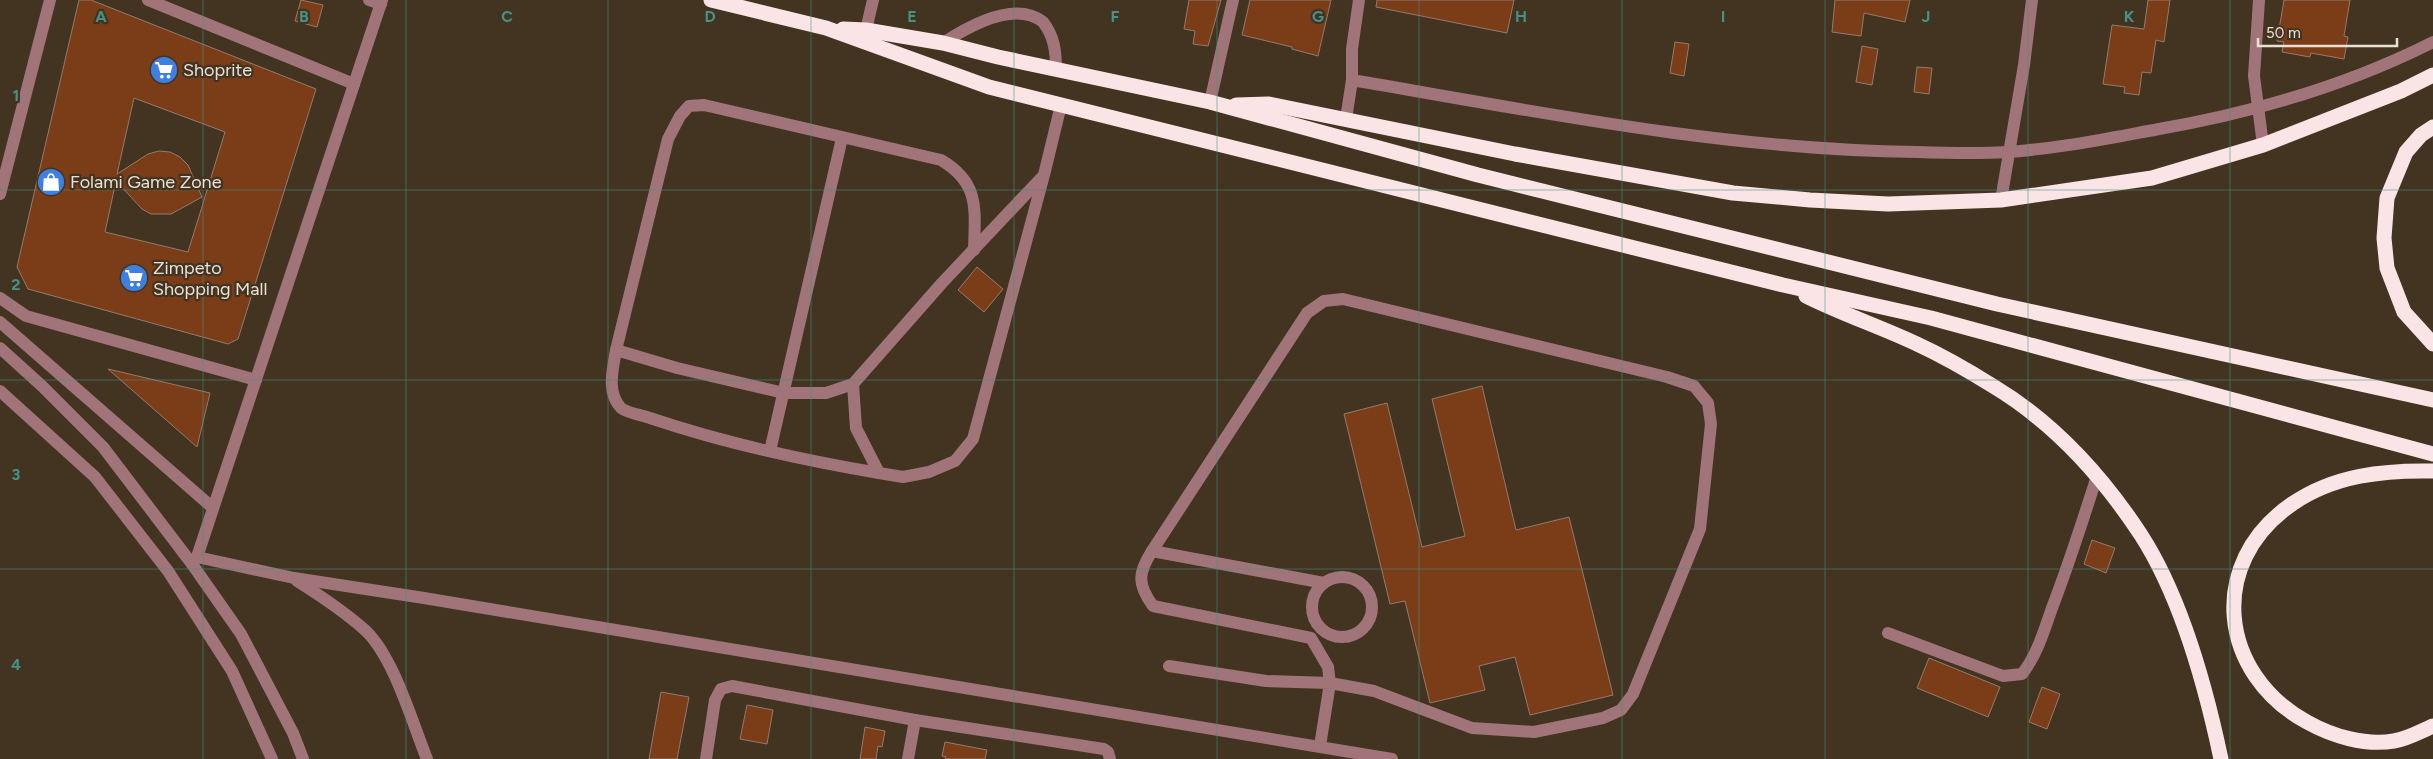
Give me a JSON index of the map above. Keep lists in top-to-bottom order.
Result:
{
  "places": {
    "supermarket": ["Shoprite", "Zimpeto Shopping Mall"],
    "shop": ["Folami Game Zone"]
  },
  "scale_bar": "50 m",
  "grid": {
    "columns": [
      "A",
      "B",
      "C",
      "D",
      "E",
      "F",
      "G",
      "H",
      "I",
      "J",
      "K"
    ],
    "rows": [
      "1",
      "2",
      "3",
      "4"
    ]
  }
}
